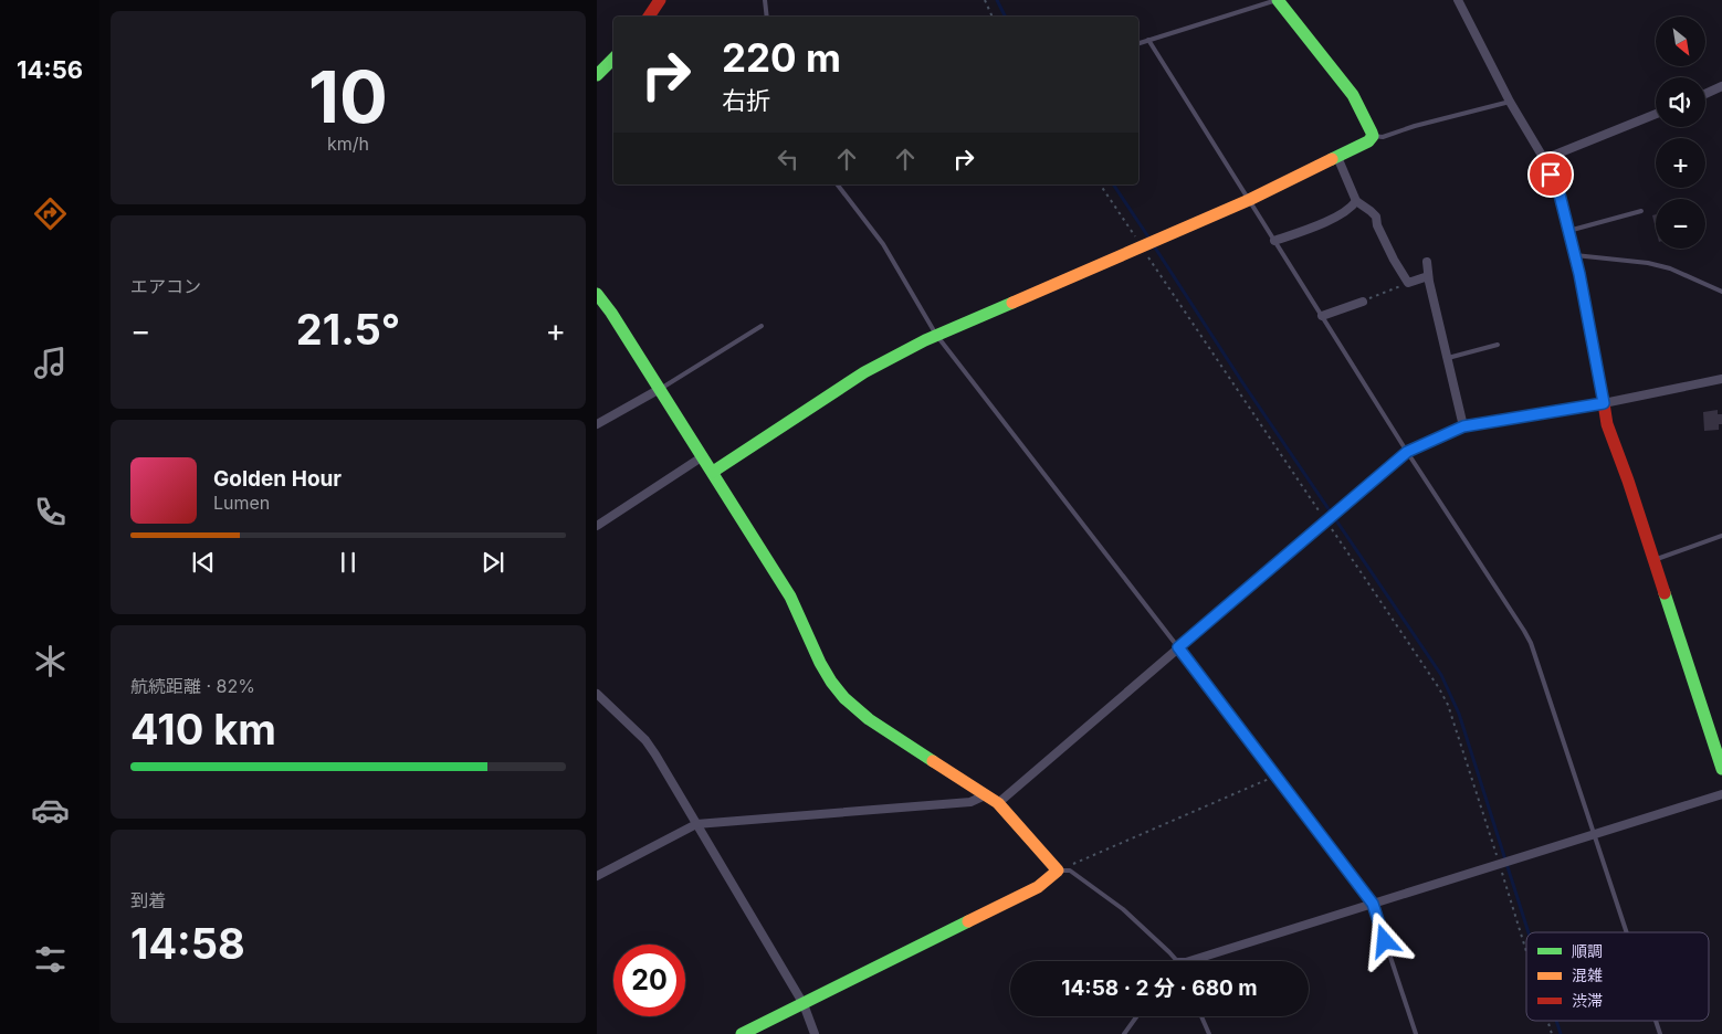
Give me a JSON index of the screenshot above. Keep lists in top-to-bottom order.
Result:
{
  "legend": ["順調", "混雑", "渋滞"],
  "north": "bottom right",
  "page": {
    "tabs": "14:56",
    "tile": [
      ["10", "km/h"],
      "エアコン",
      ["航続距離 · 82%", "410 km"],
      ["到着", "14:58"]
    ],
    "map_buttons": ["+", "−"],
    "turn": ["220 m", "右折"],
    "heat": ["−", "21.5°", "+"],
    "song": ["Golden Hour", "Lumen"],
    "limit": "20",
    "trip": "14:58 · 2 分 · 680 m"
  }
}
